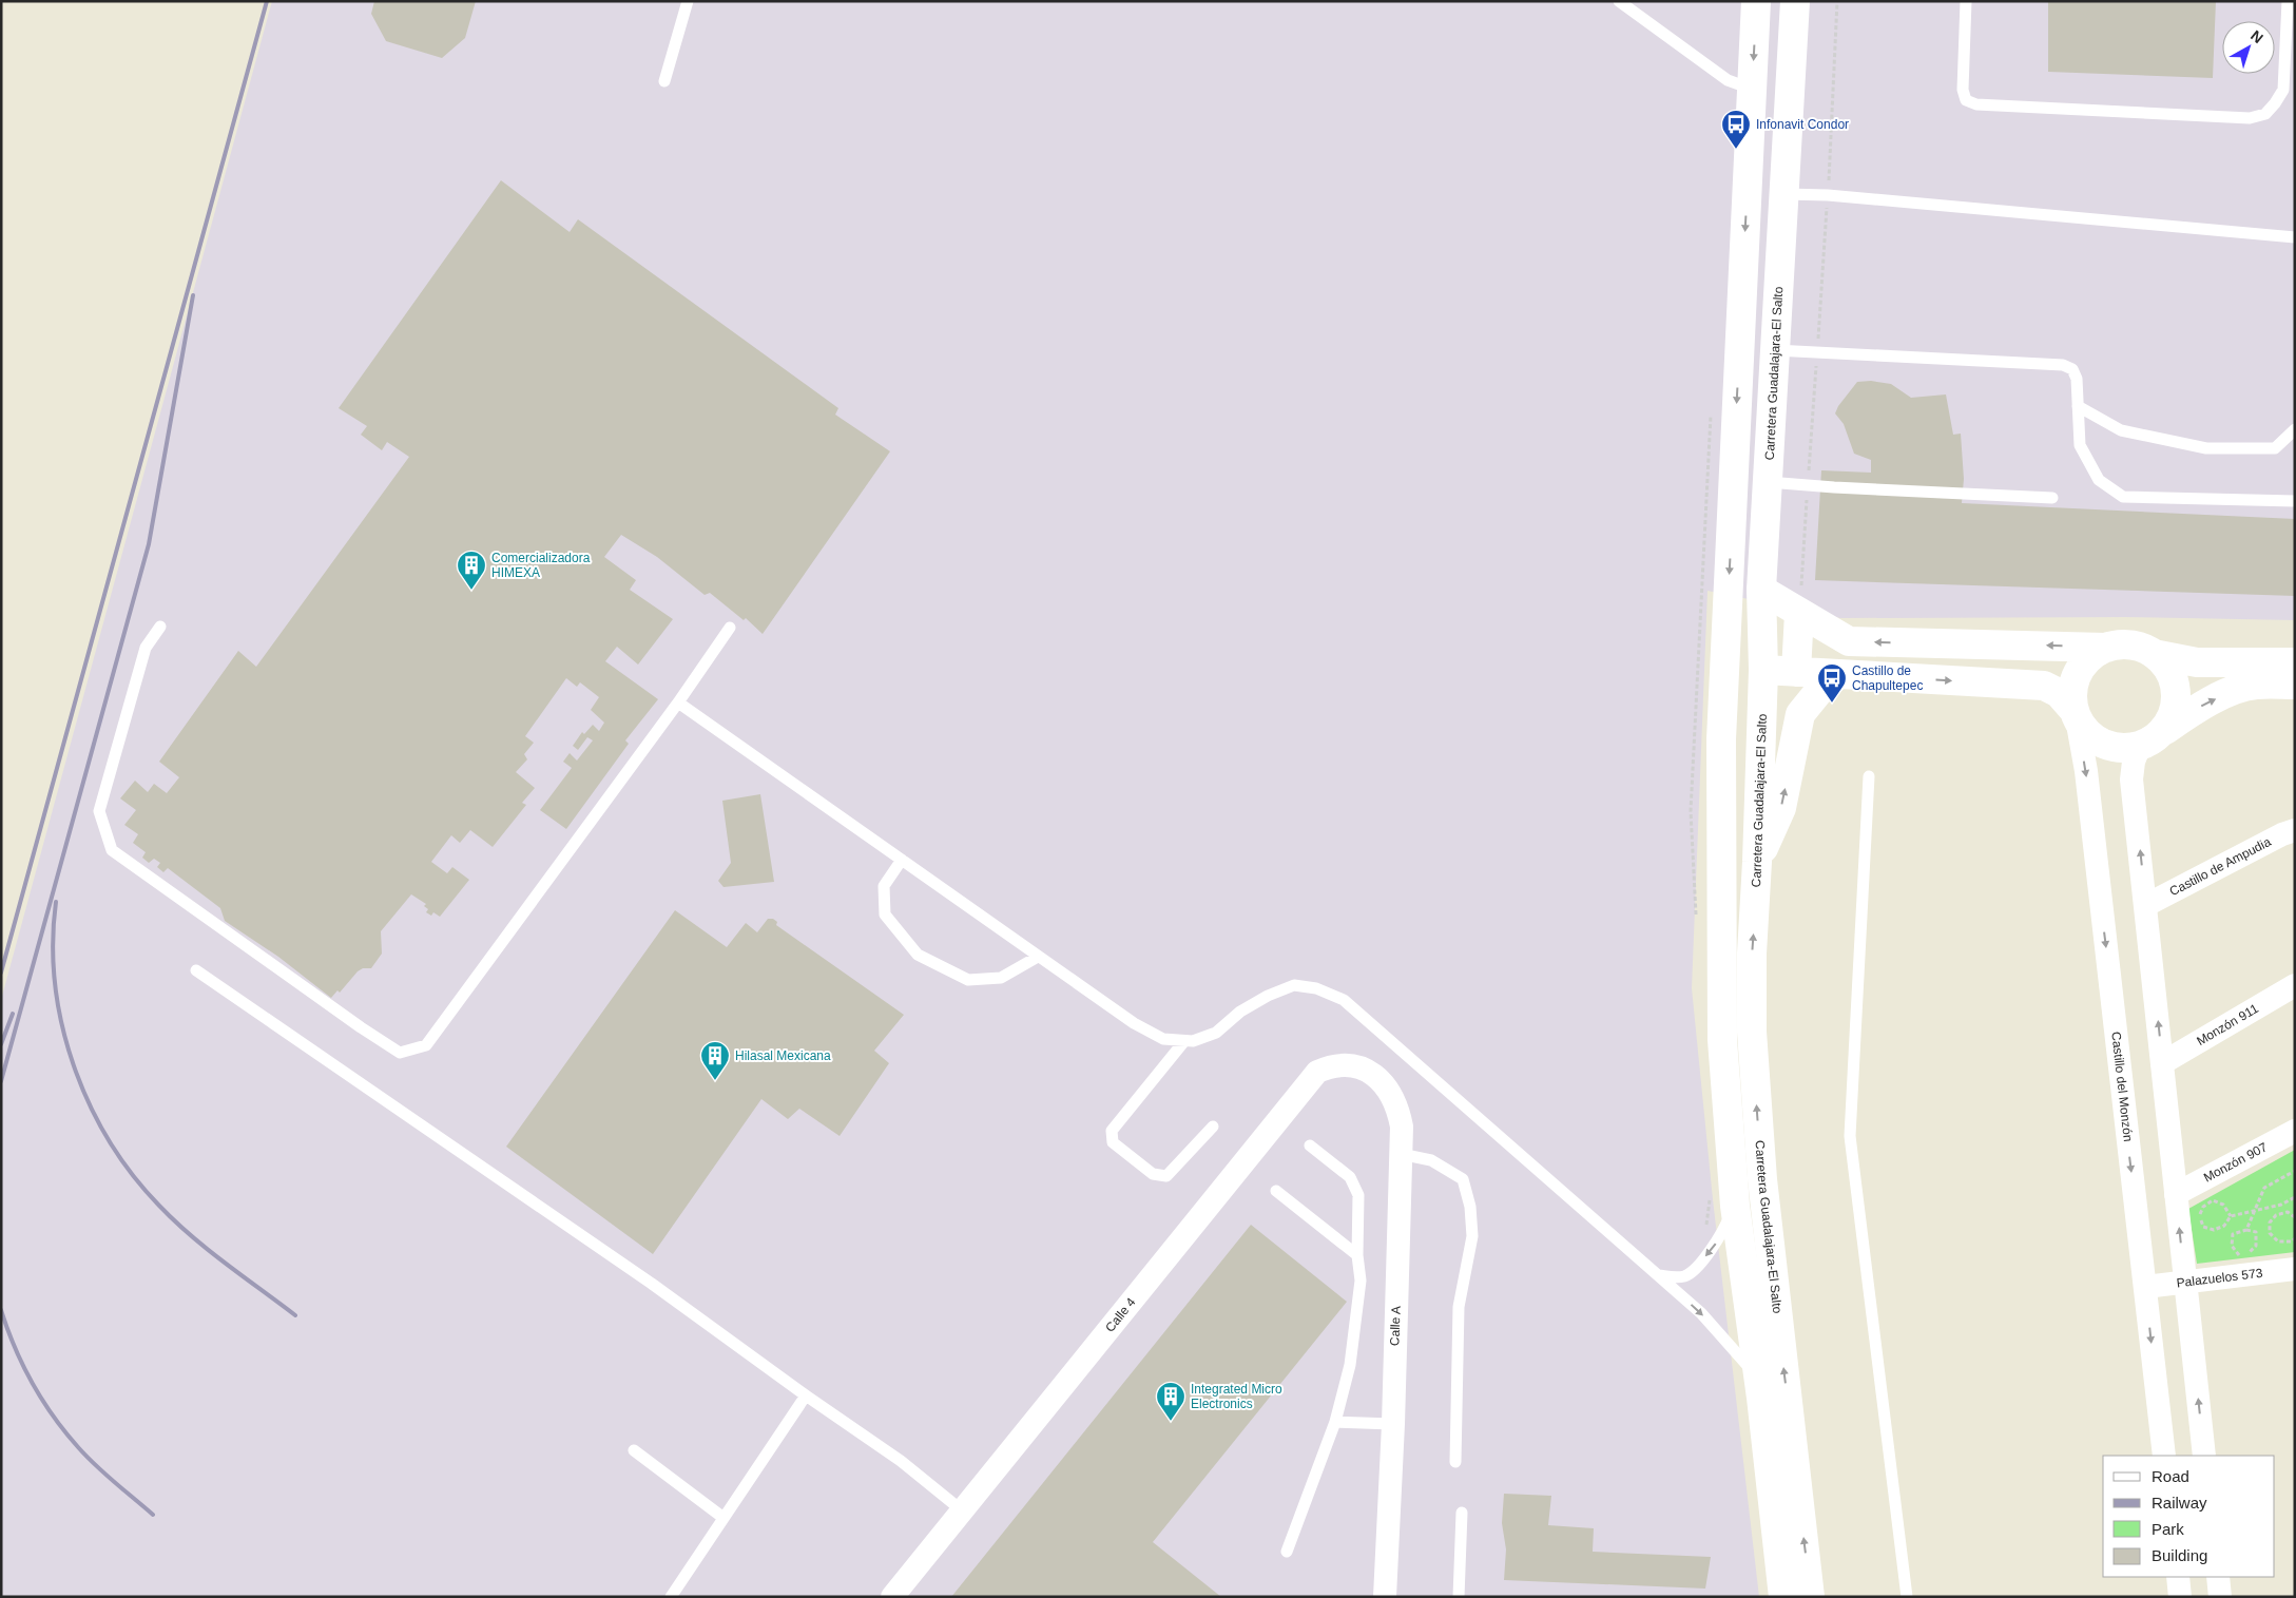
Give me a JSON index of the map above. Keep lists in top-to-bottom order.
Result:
{
  "streets": {
    "main road": ["Carretera Guadalajara-El Salto"],
    "street": [
      "Castillo de Ampudia",
      "Monzón 911",
      "Castillo del Monzón",
      "Monzón 907",
      "Palazuelos 573",
      "Calle 4",
      "Calle A"
    ]
  },
  "crossings": [
    ["Castillo del Monzón", "Palazuelos 573"],
    ["Calle 4", "Calle A"]
  ],
  "places": {
    "bus stop": ["Infonavit Condor", "Castillo de Chapultepec"],
    "building": ["Comercializadora HIMEXA", "Hilasal Mexicana", "Integrated Micro Electronics"]
  },
  "legend": [
    "Road",
    "Railway",
    "Park",
    "Building"
  ],
  "north": "top right"
}
